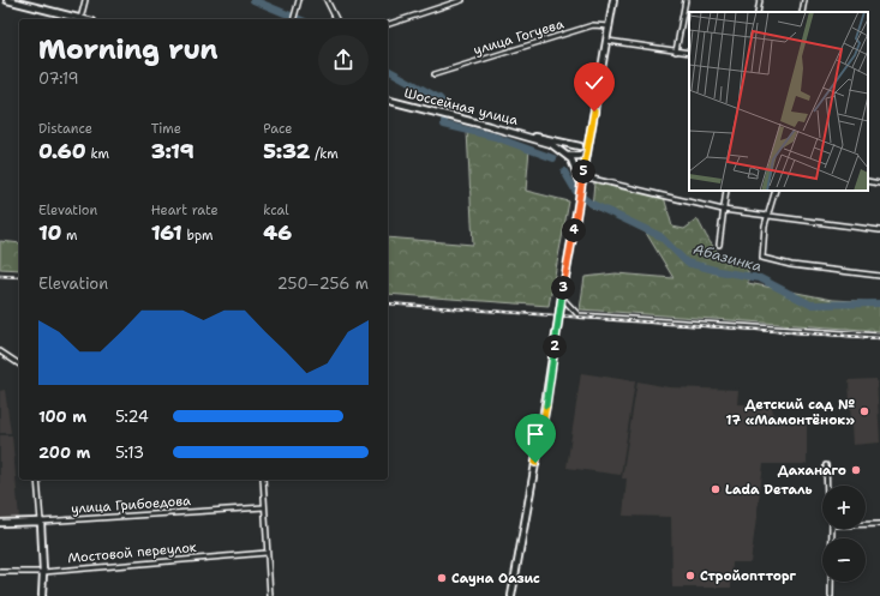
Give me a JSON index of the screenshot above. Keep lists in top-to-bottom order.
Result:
{
  "streets": {
    "main road": ["Шоссейная улица", "улица Грибоедова"],
    "street": ["улица Гогуева", "Мостовой переулок"]
  },
  "water": ["Абазинка"],
  "places": [
    "Детский сад № 17 «Мамонтёнок»",
    "Даханаго",
    "Lada Dеталь",
    "Стройоптторг",
    "Сауна Оазис"
  ],
  "page": {
    "heading": ["Morning run", "07:19"],
    "stats": [
      ["Distance", "0.60 km"],
      ["Time", "3:19"],
      ["Pace", "5:32 /km"],
      ["Elevation", "10 m"],
      ["Heart rate", "161 bpm"],
      ["kcal", "46"]
    ],
    "pins": [
      "5",
      "4",
      "3",
      "2"
    ],
    "chart": ["Elevation", "250–256 m"],
    "list": [
      {
        "name": "100 m",
        "note": "5:24"
      },
      {
        "name": "200 m",
        "note": "5:13"
      }
    ],
    "map_buttons": ["+", "−"]
  }
}
